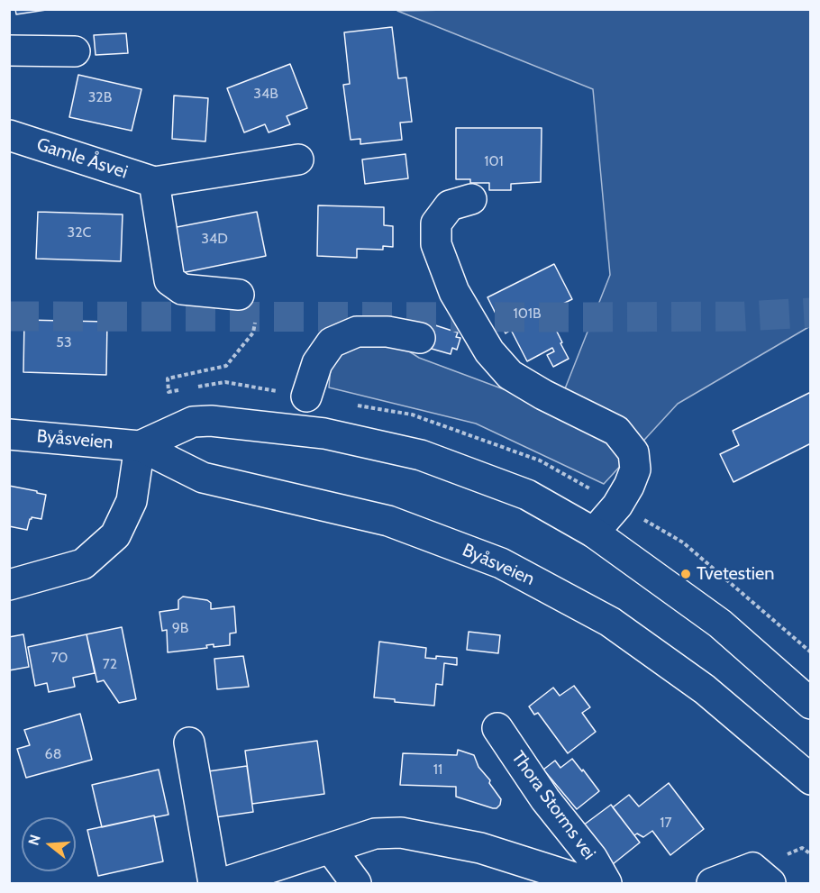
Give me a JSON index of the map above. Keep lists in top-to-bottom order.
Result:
{
  "streets": {
    "main road": ["Gamle Åsvei", "Byåsveien", "Thora Storms vei"]
  },
  "places": ["Tvetestien"],
  "house_numbers": [
    "34B",
    "32B",
    "101",
    "32C",
    "34D",
    "101B",
    "53",
    "9B",
    "70",
    "72",
    "68",
    "11",
    "17"
  ],
  "north": "left"
}
